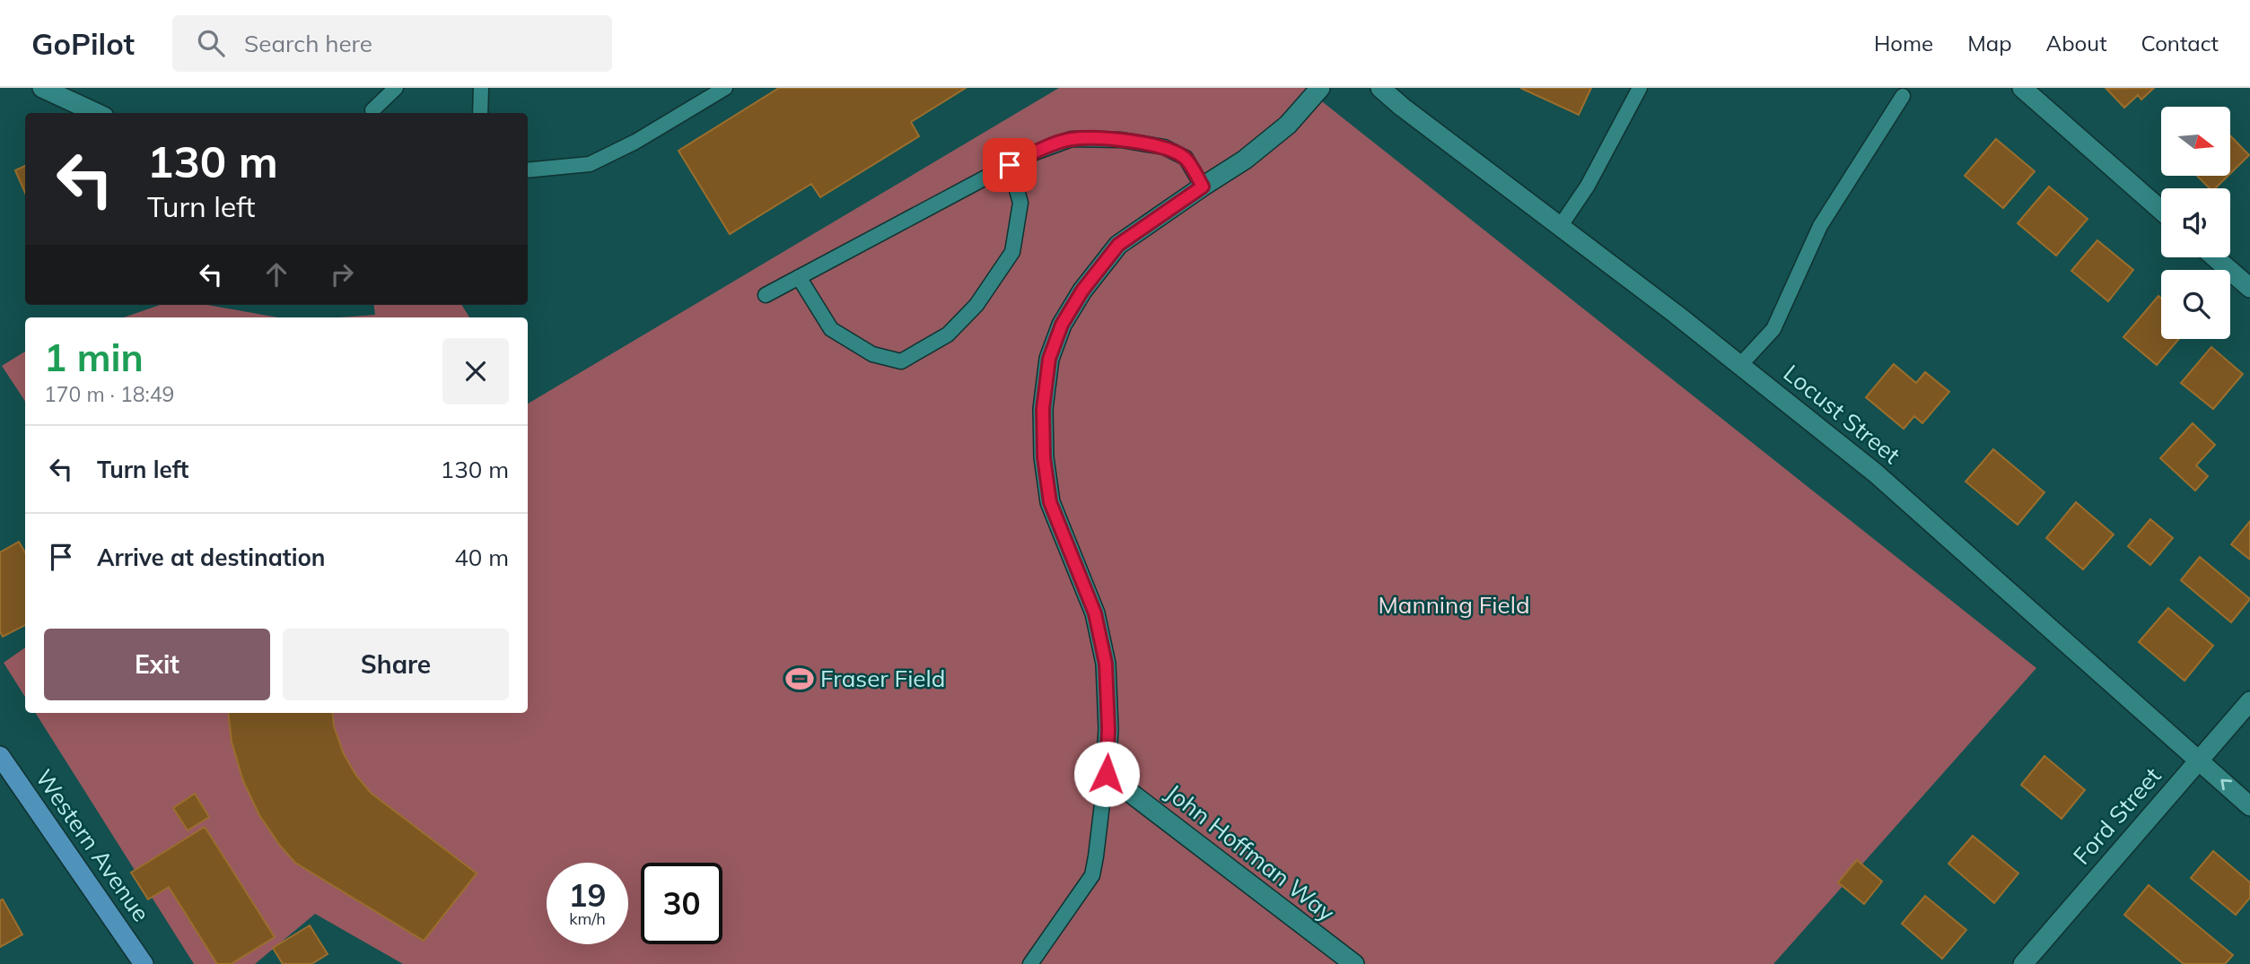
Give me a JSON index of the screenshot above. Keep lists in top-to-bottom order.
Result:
{
  "streets": {
    "main road": ["Western Avenue"],
    "street": ["Locust Street", "Ford Street", "John Hoffman Way"]
  },
  "crossings": [
    ["Locust Street", "Ford Street"]
  ],
  "parks": ["Manning Field"],
  "places": {
    "sports": ["Fraser Field"]
  },
  "north": "right",
  "page": {
    "header": "GoPilot",
    "search": "Search here",
    "nav": [
      "Home",
      "Map",
      "About",
      "Contact"
    ],
    "turn": ["130 m", "Turn left"],
    "heading": ["1 min", "170 m · 18:49"],
    "list": [
      {
        "name": "Turn left",
        "value": "130 m"
      },
      {
        "name": "Arrive at destination",
        "value": "40 m"
      }
    ],
    "buttons": ["Exit", "Share"],
    "speed": "19 km/h",
    "limit": "30"
  }
}
